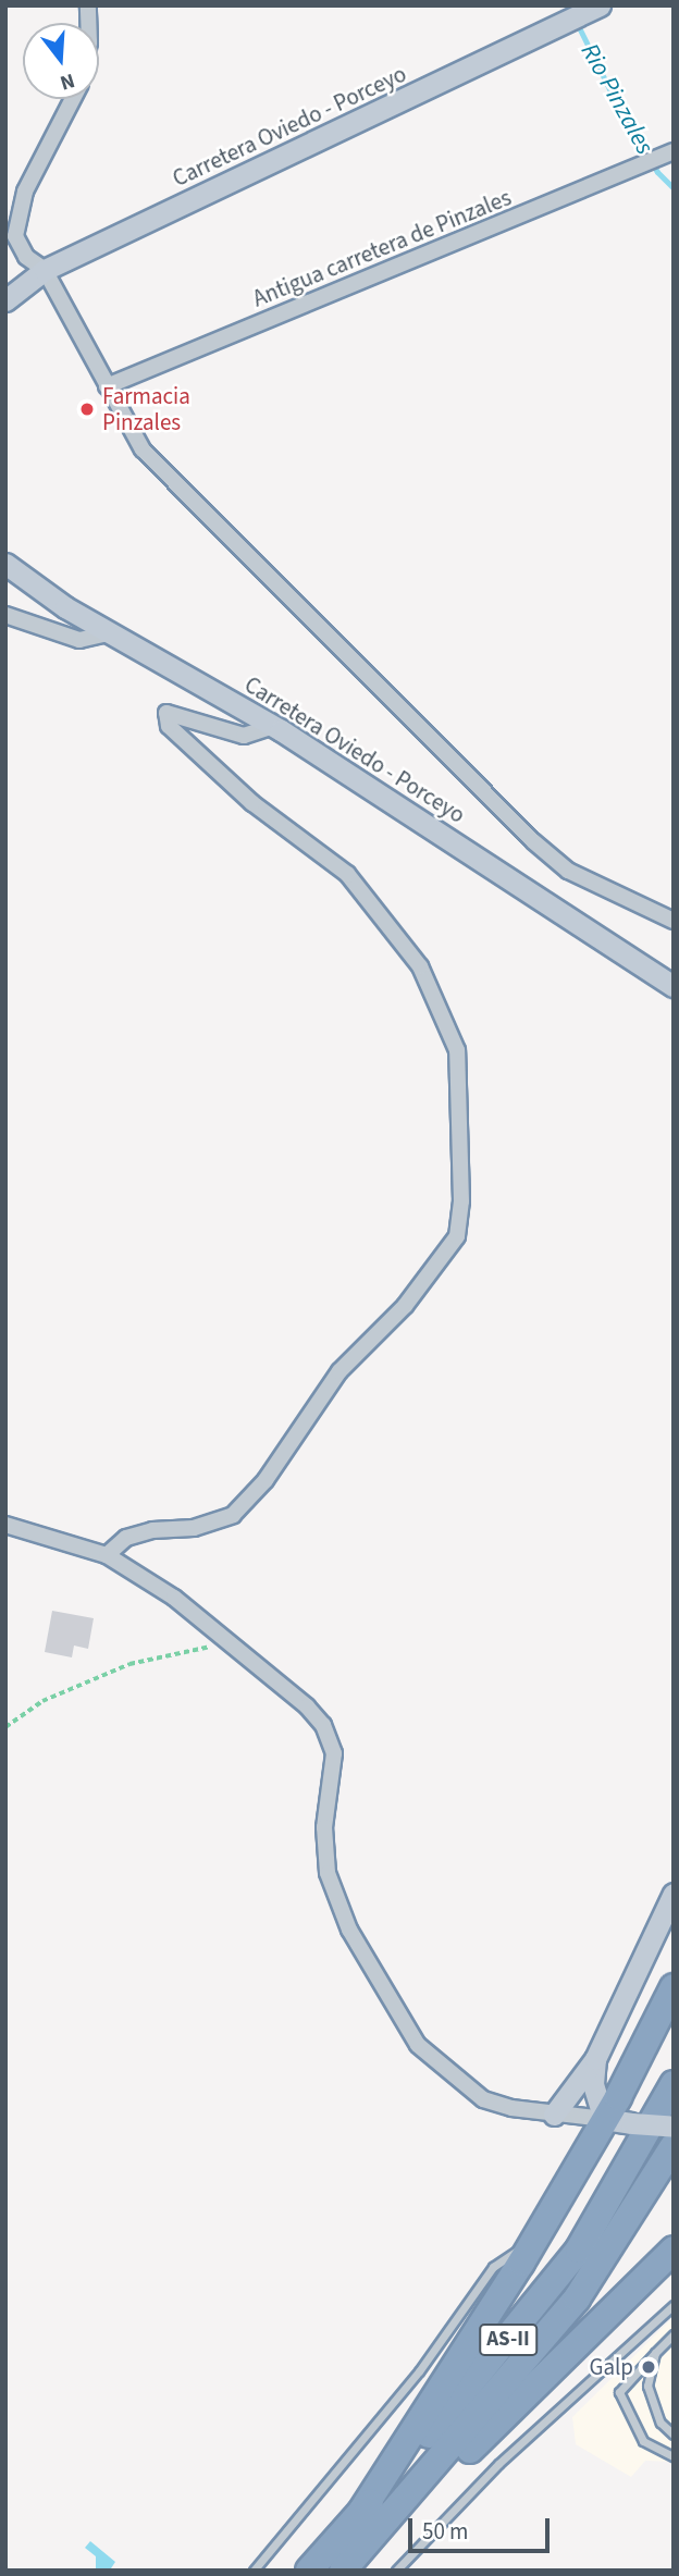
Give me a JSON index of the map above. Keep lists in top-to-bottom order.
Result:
{
  "streets": {
    "highway": ["AS-II"],
    "main road": ["Carretera Oviedo - Porceyo"],
    "street": ["Antigua carretera de Pinzales"]
  },
  "water": ["Rio Pinzales"],
  "places": ["Farmacia Pinzales", "Galp"],
  "scale_bar": "50 m",
  "north": "bottom"
}
